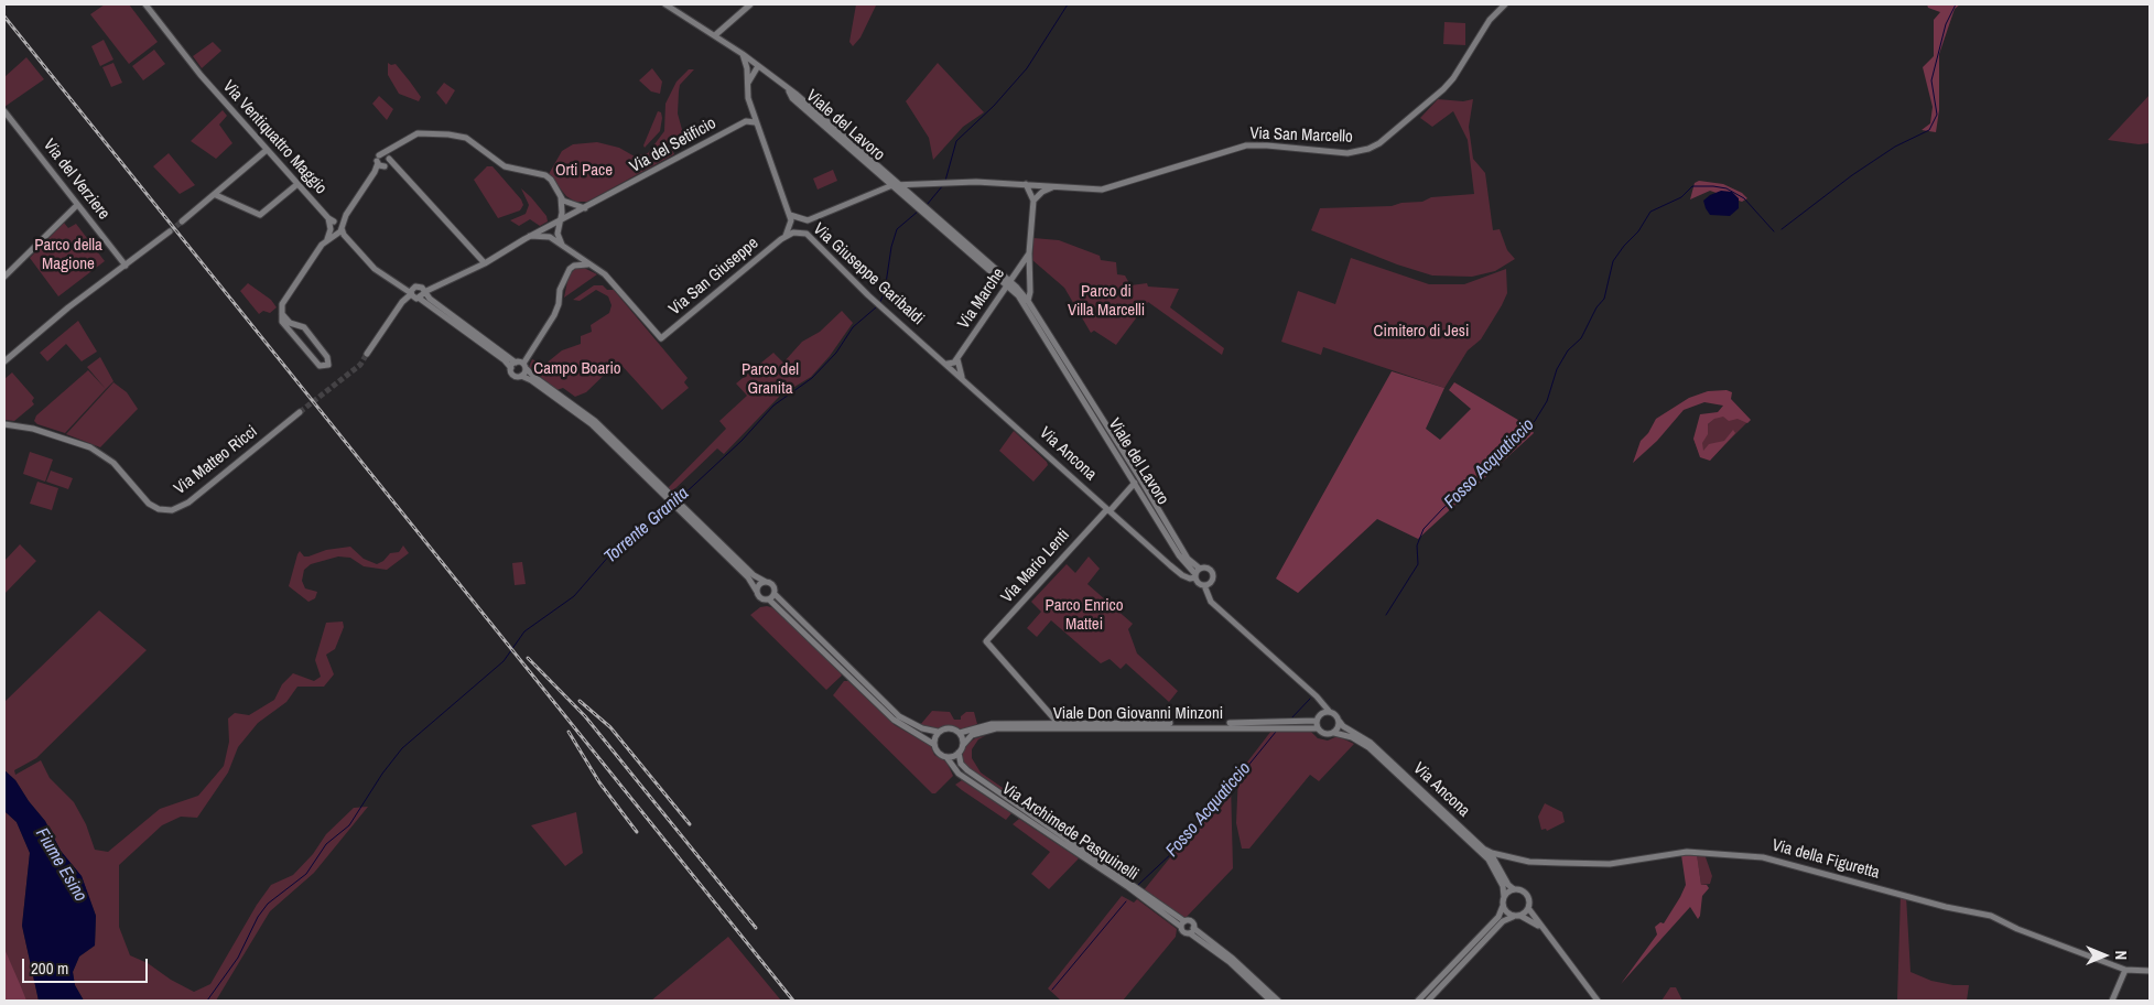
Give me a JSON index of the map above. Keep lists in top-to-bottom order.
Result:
{
  "streets": {
    "main road": [
      "Viale del Lavoro",
      "Via San Marcello",
      "Via Ventiquattro Maggio",
      "Via del Setificio",
      "Via del Verziere",
      "Via Giuseppe Garibaldi",
      "Via San Giuseppe",
      "Via Marche",
      "Via Ancona",
      "Via Matteo Ricci",
      "Via Mario Lenti",
      "Viale Don Giovanni Minzoni",
      "Via Archimede Pasquinelli",
      "Via della Figuretta"
    ]
  },
  "crossings": [
    ["Viale del Lavoro", "Via Marche"],
    ["Viale del Lavoro", "Via Ancona"],
    ["Viale del Lavoro", "Via Mario Lenti"],
    ["Via Ventiquattro Maggio", "Viale Don Giovanni Minzoni"],
    ["Via Giuseppe Garibaldi", "Via San Giuseppe"],
    ["Via Giuseppe Garibaldi", "Via Ancona"],
    ["Via Ancona", "Via Mario Lenti"],
    ["Via Ancona", "Viale Don Giovanni Minzoni"],
    ["Via Ancona", "Via della Figuretta"],
    ["Via Mario Lenti", "Viale Don Giovanni Minzoni"],
    ["Viale Don Giovanni Minzoni", "Via Archimede Pasquinelli"]
  ],
  "water": ["Fosso Acquaticcio", "Torrente Granita", "Fiume Esino"],
  "parks": [
    "Orti Pace",
    "Parco della Magione",
    "Parco di Villa Marcelli",
    "Cimitero di Jesi",
    "Campo Boario",
    "Parco del Granita",
    "Parco Enrico Mattei"
  ],
  "scale_bar": "200 m",
  "north": "right"
}
